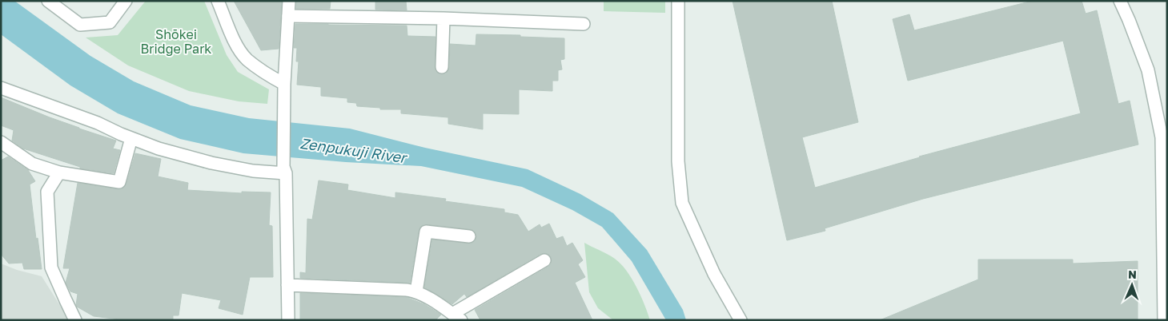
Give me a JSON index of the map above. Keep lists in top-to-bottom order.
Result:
{
  "water": ["Zenpukuji River"],
  "parks": ["Shōkei Bridge Park"],
  "north": "top"
}
